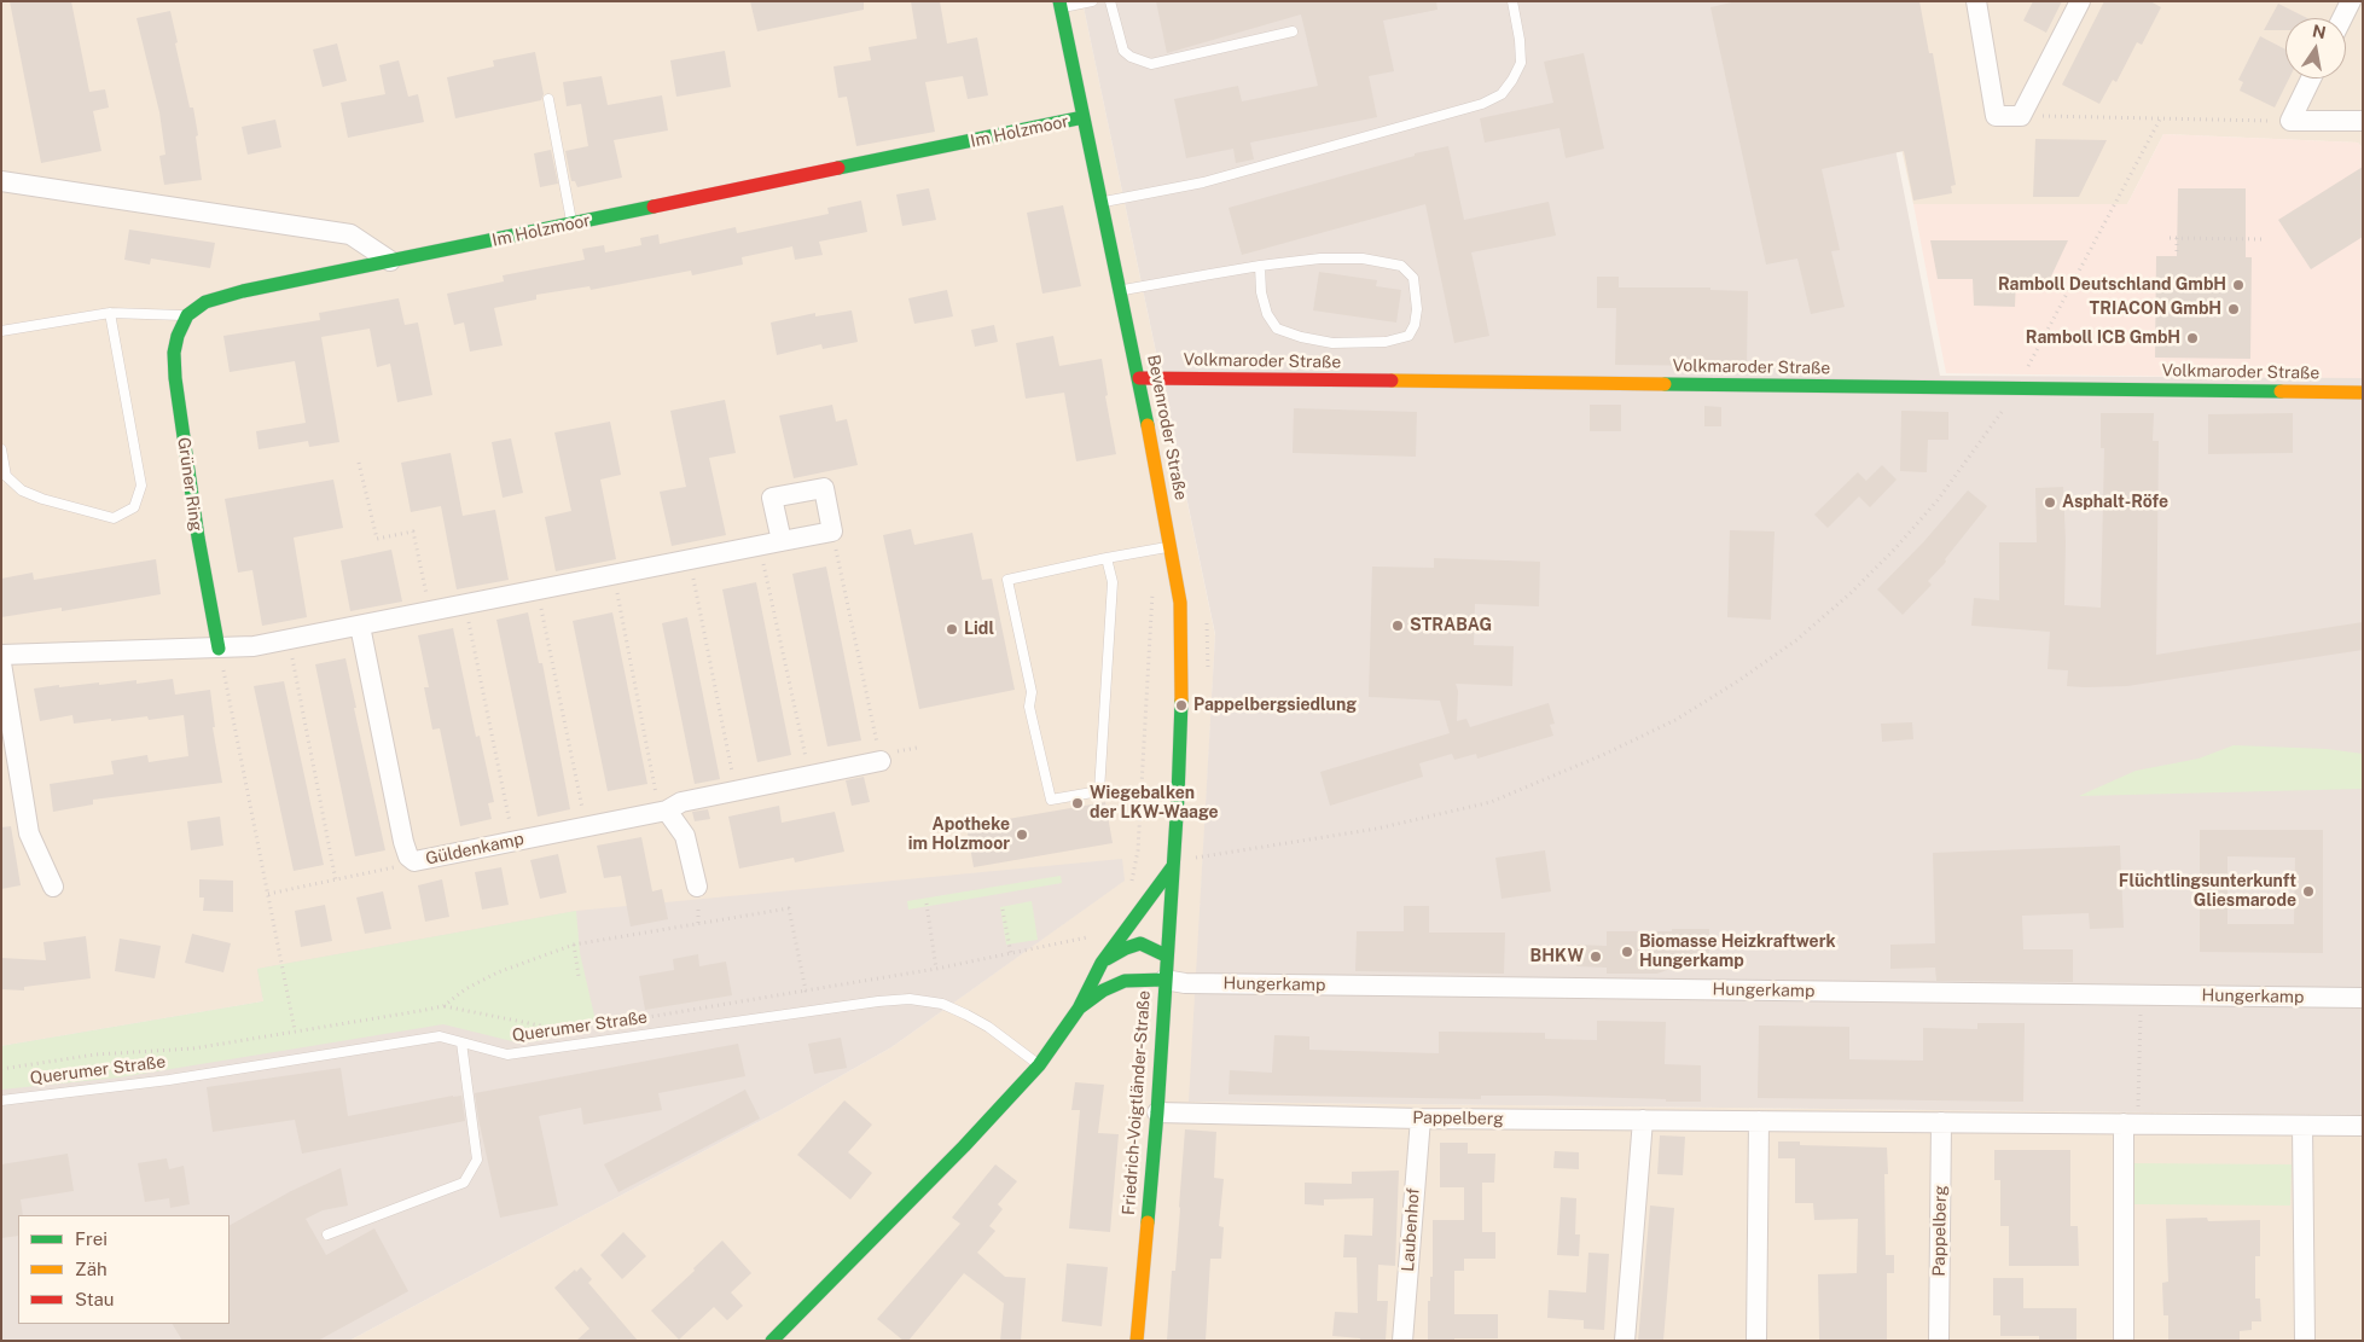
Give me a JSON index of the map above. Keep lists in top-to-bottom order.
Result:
{
  "streets": {
    "street": [
      "Im Holzmoor",
      "Volkmaroder Straße",
      "Bevenroder Straße",
      "Grüner Ring",
      "Güldenkamp",
      "Hungerkamp",
      "Friedrich-Voigtländer-Straße",
      "Pappelberg",
      "Laubenhof"
    ],
    "lane": ["Querumer Straße"]
  },
  "crossings": [
    ["Im Holzmoor", "Bevenroder Straße"],
    ["Volkmaroder Straße", "Bevenroder Straße"],
    ["Bevenroder Straße", "Friedrich-Voigtländer-Straße"],
    ["Hungerkamp", "Friedrich-Voigtländer-Straße"],
    ["Friedrich-Voigtländer-Straße", "Pappelberg"],
    ["Pappelberg", "Laubenhof"]
  ],
  "places": [
    "Ramboll Deutschland GmbH",
    "TRIACON GmbH",
    "Ramboll ICB GmbH",
    "Asphalt-Röfe",
    "STRABAG",
    "Lidl",
    "Pappelbergsiedlung",
    "Wiegebalken der LKW-Waage",
    "Apotheke im Holzmoor",
    "Flüchtlingsunterkunft Gliesmarode",
    "Biomasse Heizkraftwerk Hungerkamp",
    "BHKW"
  ],
  "legend": ["Frei", "Zäh", "Stau"],
  "north": "top"
}
